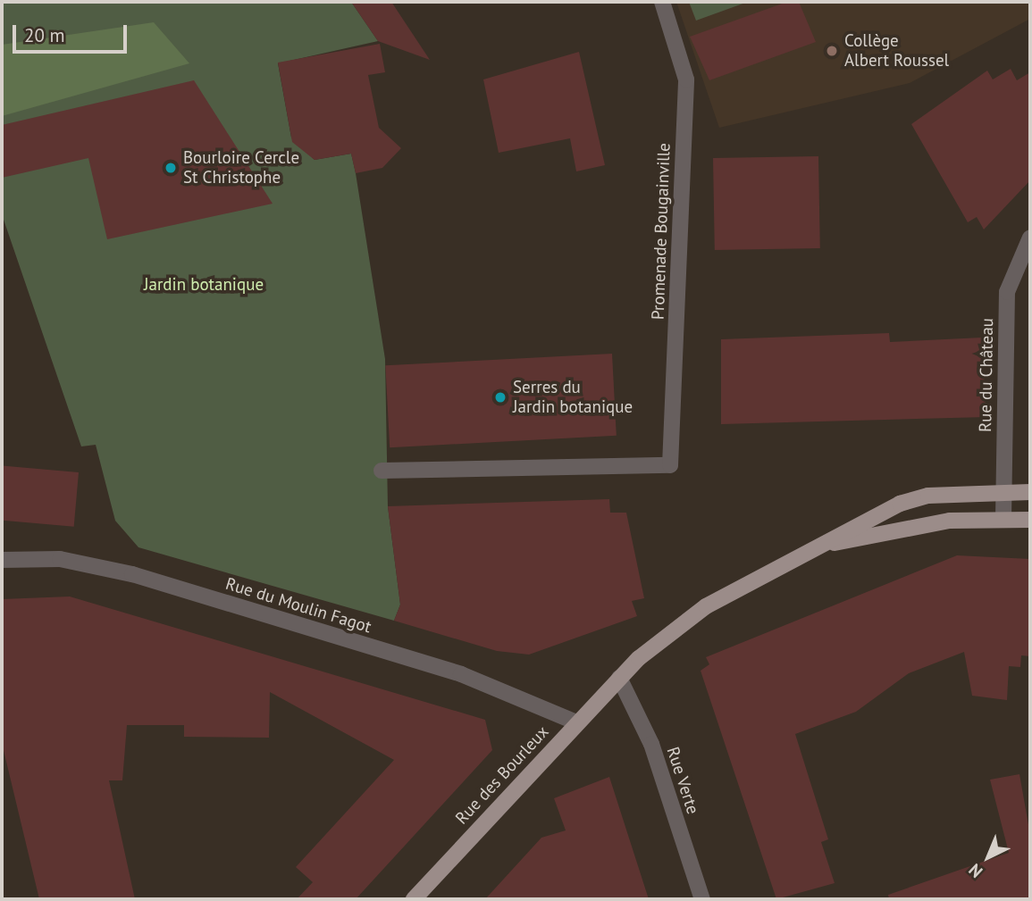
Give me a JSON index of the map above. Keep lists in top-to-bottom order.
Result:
{
  "streets": {
    "main road": ["Rue des Bourleux"],
    "street": [
      "Promenade Bougainville",
      "Rue du Château",
      "Rue du Moulin Fagot",
      "Rue Verte"
    ]
  },
  "crossings": [
    ["Rue du Moulin Fagot", "Rue des Bourleux"],
    ["Rue des Bourleux", "Rue Verte"]
  ],
  "parks": ["Jardin botanique"],
  "places": ["Collège Albert Roussel", "Bourloire Cercle St Christophe", "Serres du Jardin botanique"],
  "scale_bar": "20 m",
  "north": "bottom left"
}
